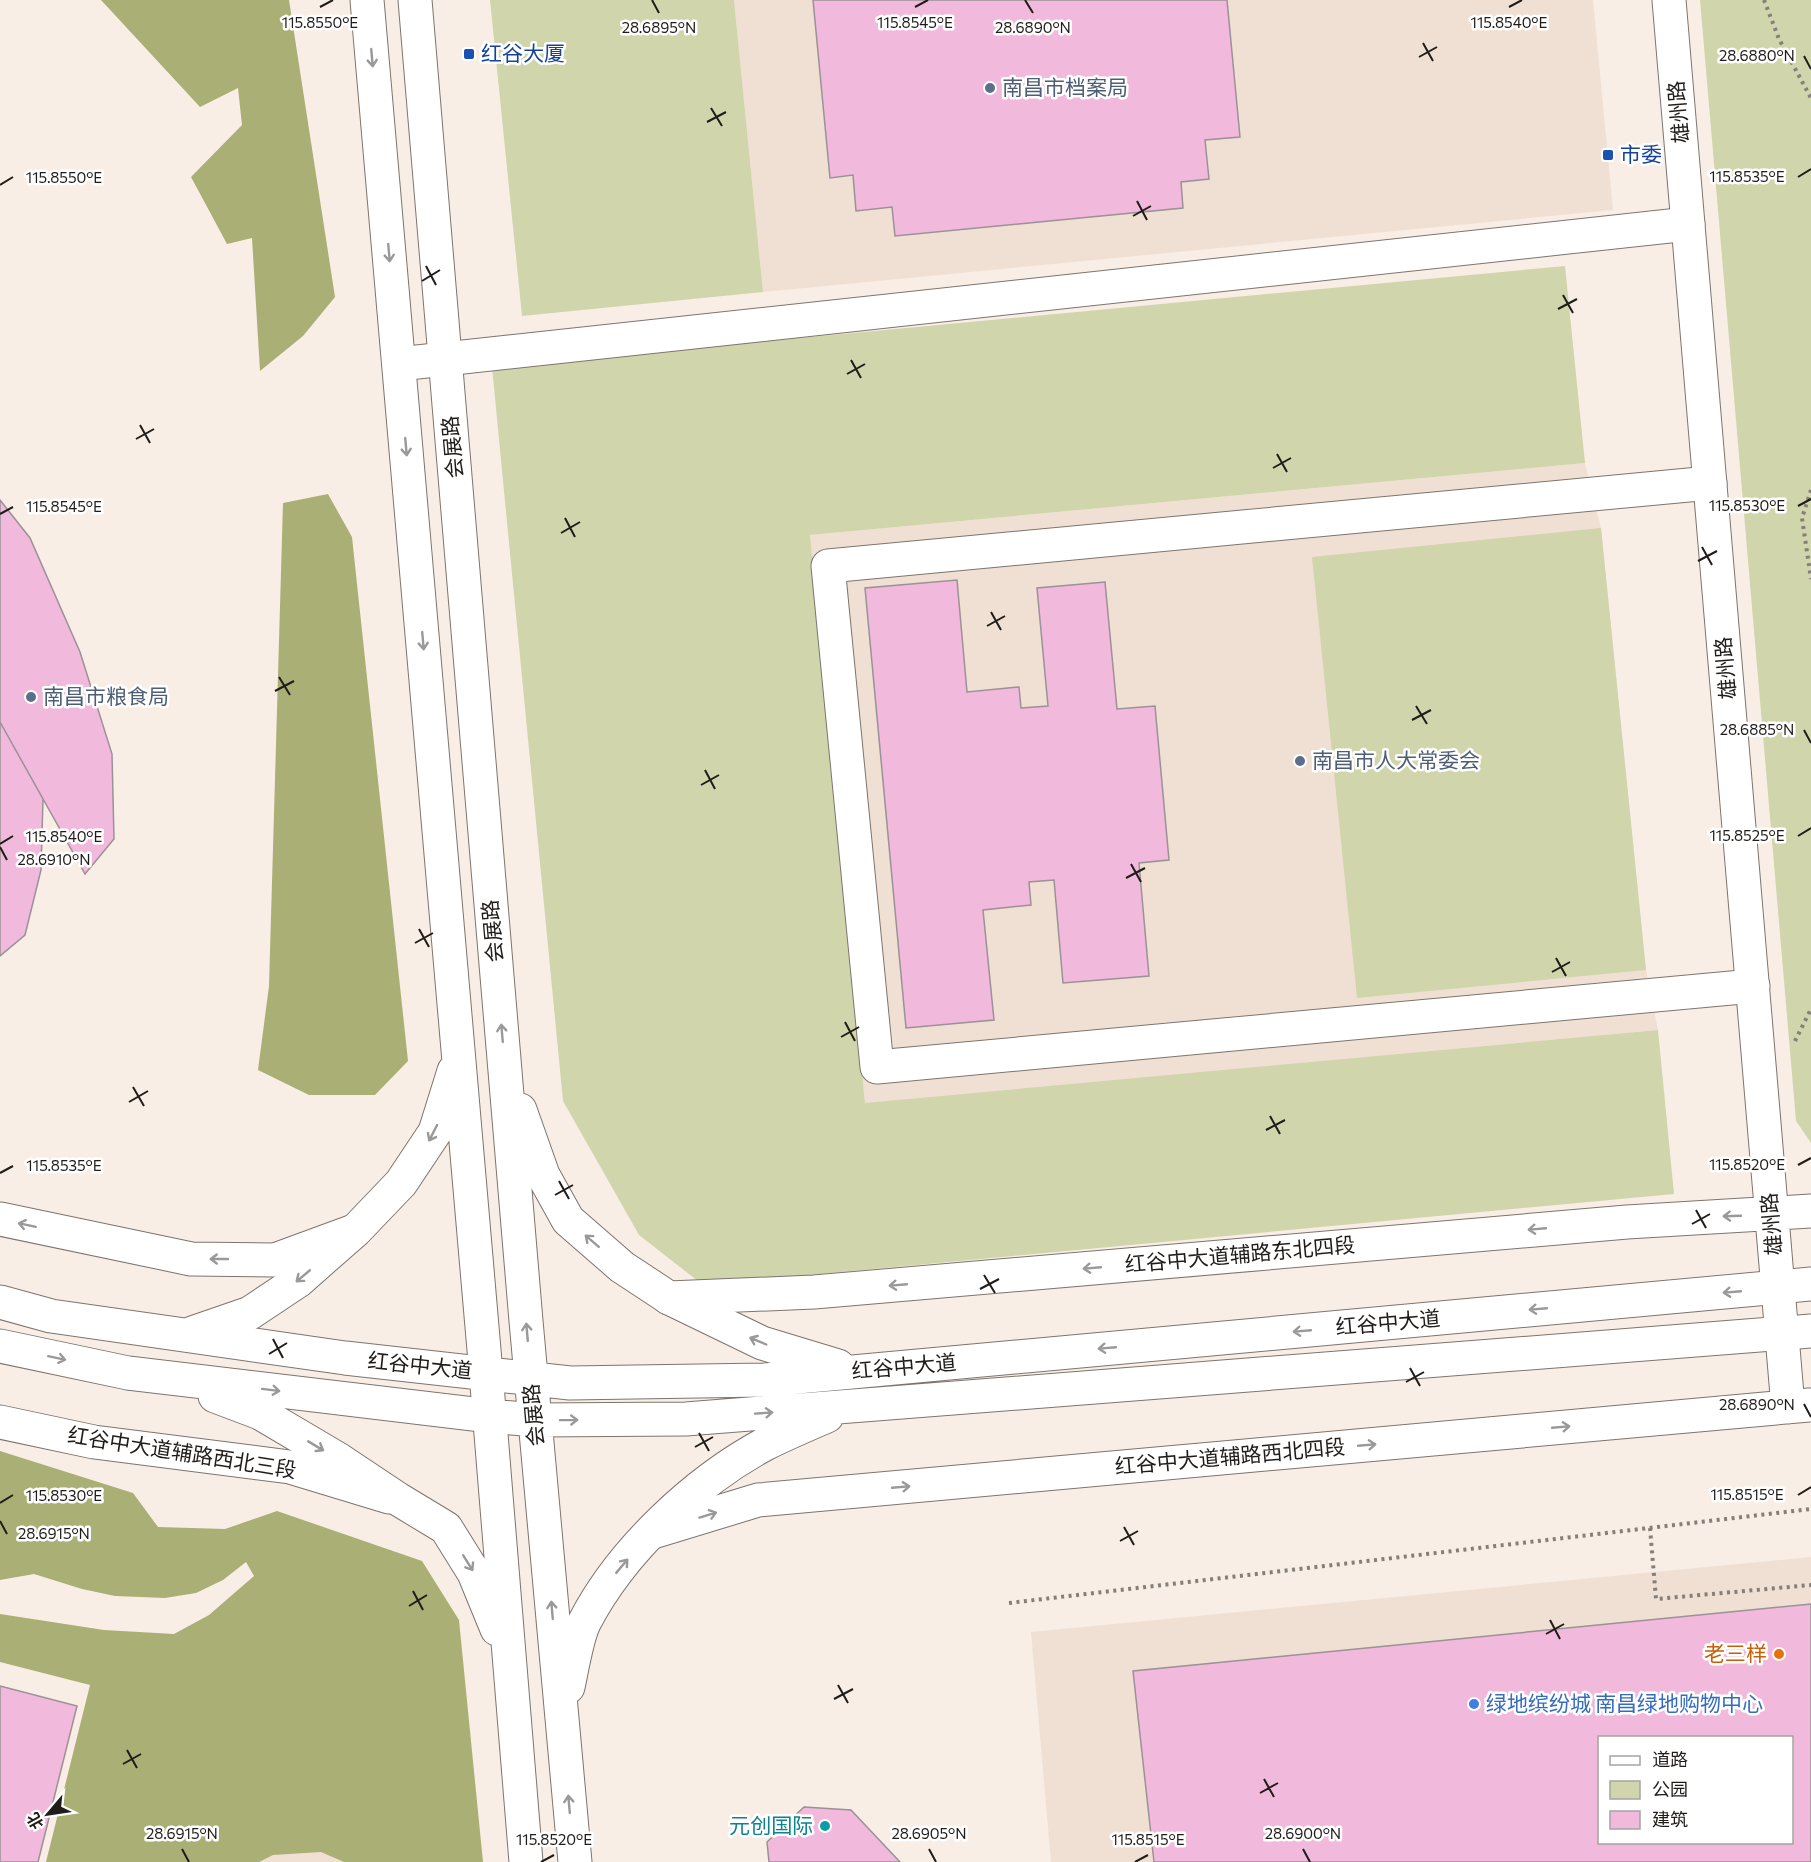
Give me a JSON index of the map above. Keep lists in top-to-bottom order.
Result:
{
  "streets": {
    "main road": [
      "雄州路",
      "会展路",
      "红谷中大道辅路东北四段",
      "红谷中大道",
      "红谷中大道辅路西北三段",
      "红谷中大道辅路西北四段"
    ]
  },
  "crossings": [
    ["雄州路", "红谷中大道辅路东北四段"],
    ["雄州路", "红谷中大道"],
    ["雄州路", "红谷中大道辅路西北四段"],
    ["会展路", "红谷中大道"]
  ],
  "one_way": ["红谷中大道辅路东北四段", "红谷中大道辅路西北四段"],
  "places": {
    "transit": ["红谷大厦", "市委"],
    "other": [
      "南昌市档案局",
      "南昌市粮食局",
      "南昌市人大常委会",
      "老三样",
      "绿地缤纷城 南昌绿地购物中心",
      "元创国际"
    ]
  },
  "legend": ["道路", "公园", "建筑"],
  "north": "bottom left",
  "coordinates": [
    "115.8550°E",
    "115.8545°E",
    "115.8540°E",
    "28.6895°N",
    "28.6890°N",
    "28.6880°N",
    "115.8535°E",
    "115.8530°E",
    "28.6885°N",
    "115.8525°E",
    "28.6910°N",
    "115.8520°E",
    "115.8515°E",
    "28.6915°N",
    "28.6905°N",
    "28.6900°N"
  ]
}
